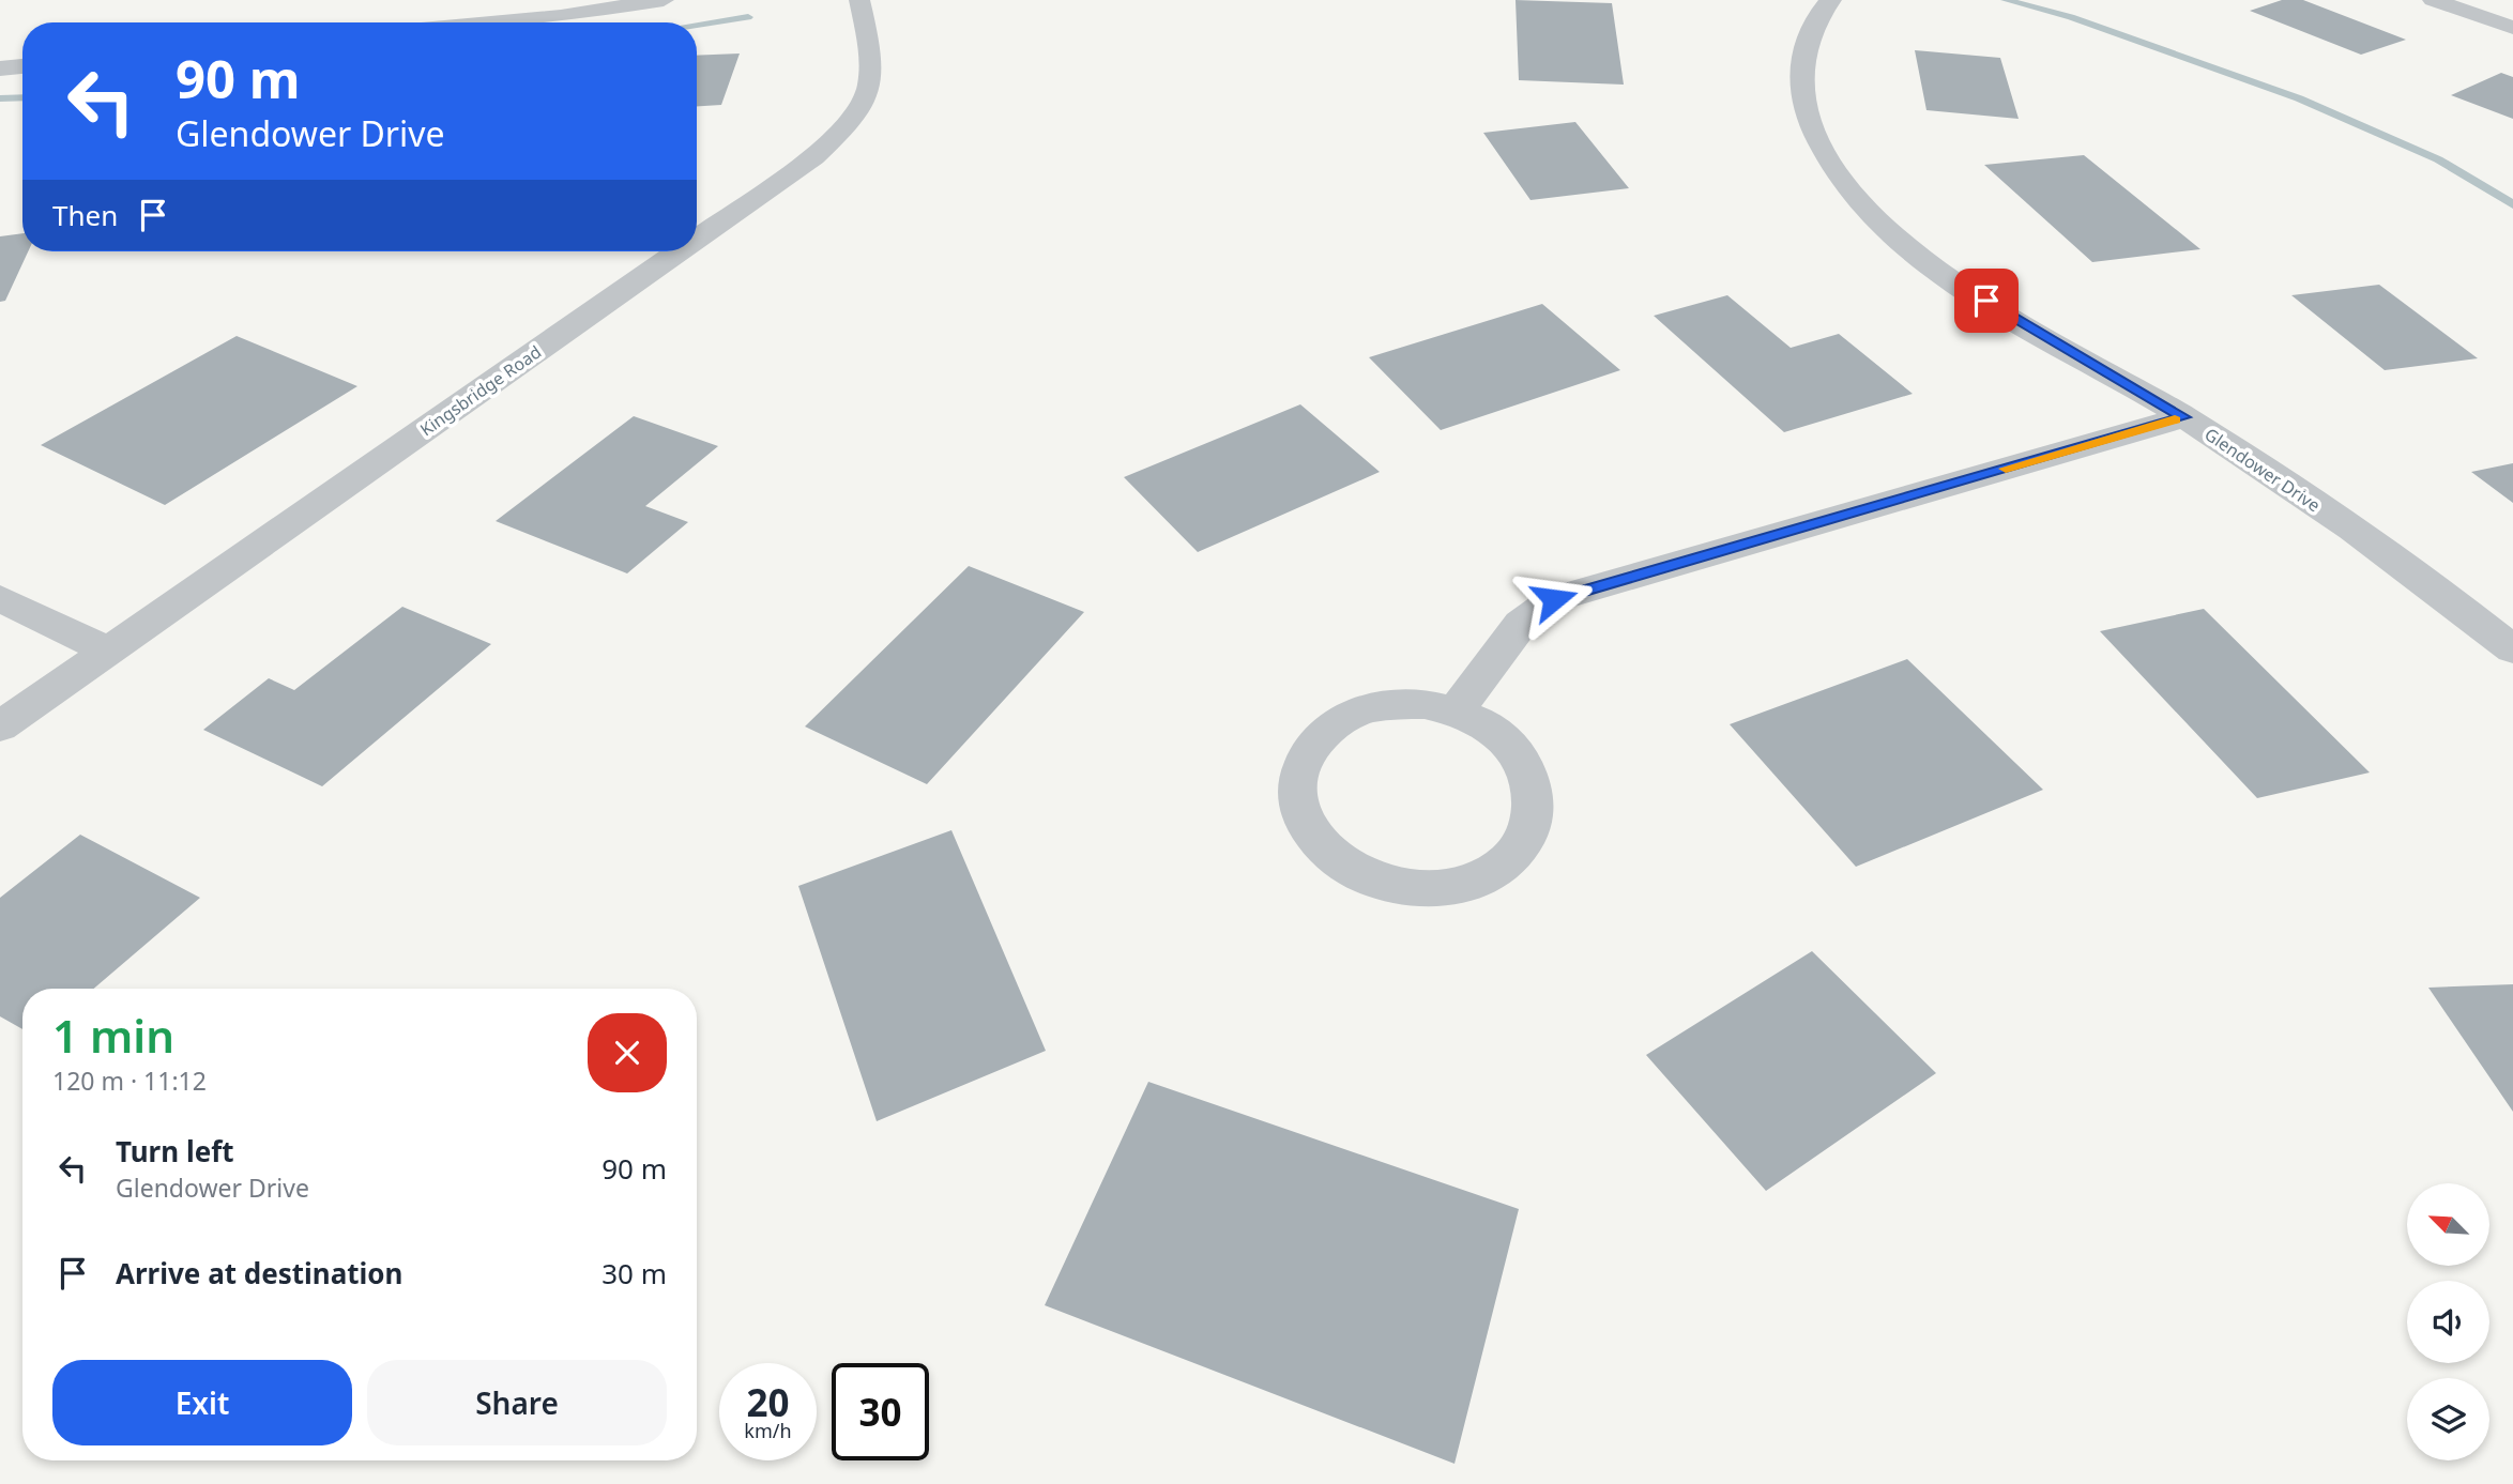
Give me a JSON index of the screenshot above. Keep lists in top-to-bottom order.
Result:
{
  "streets": {
    "street": ["Kingsbridge Road", "Glendower Drive"]
  },
  "north": "top left",
  "page": {
    "turn": ["90 m", "Glendower Drive"],
    "then": "Then",
    "heading": ["1 min", "120 m · 11:12"],
    "list": [
      {
        "name": "Turn left",
        "note": "Glendower Drive",
        "value": "90 m"
      },
      {
        "name": "Arrive at destination",
        "value": "30 m"
      }
    ],
    "buttons": ["Exit", "Share"],
    "speed": "20 km/h",
    "limit": "30"
  }
}
